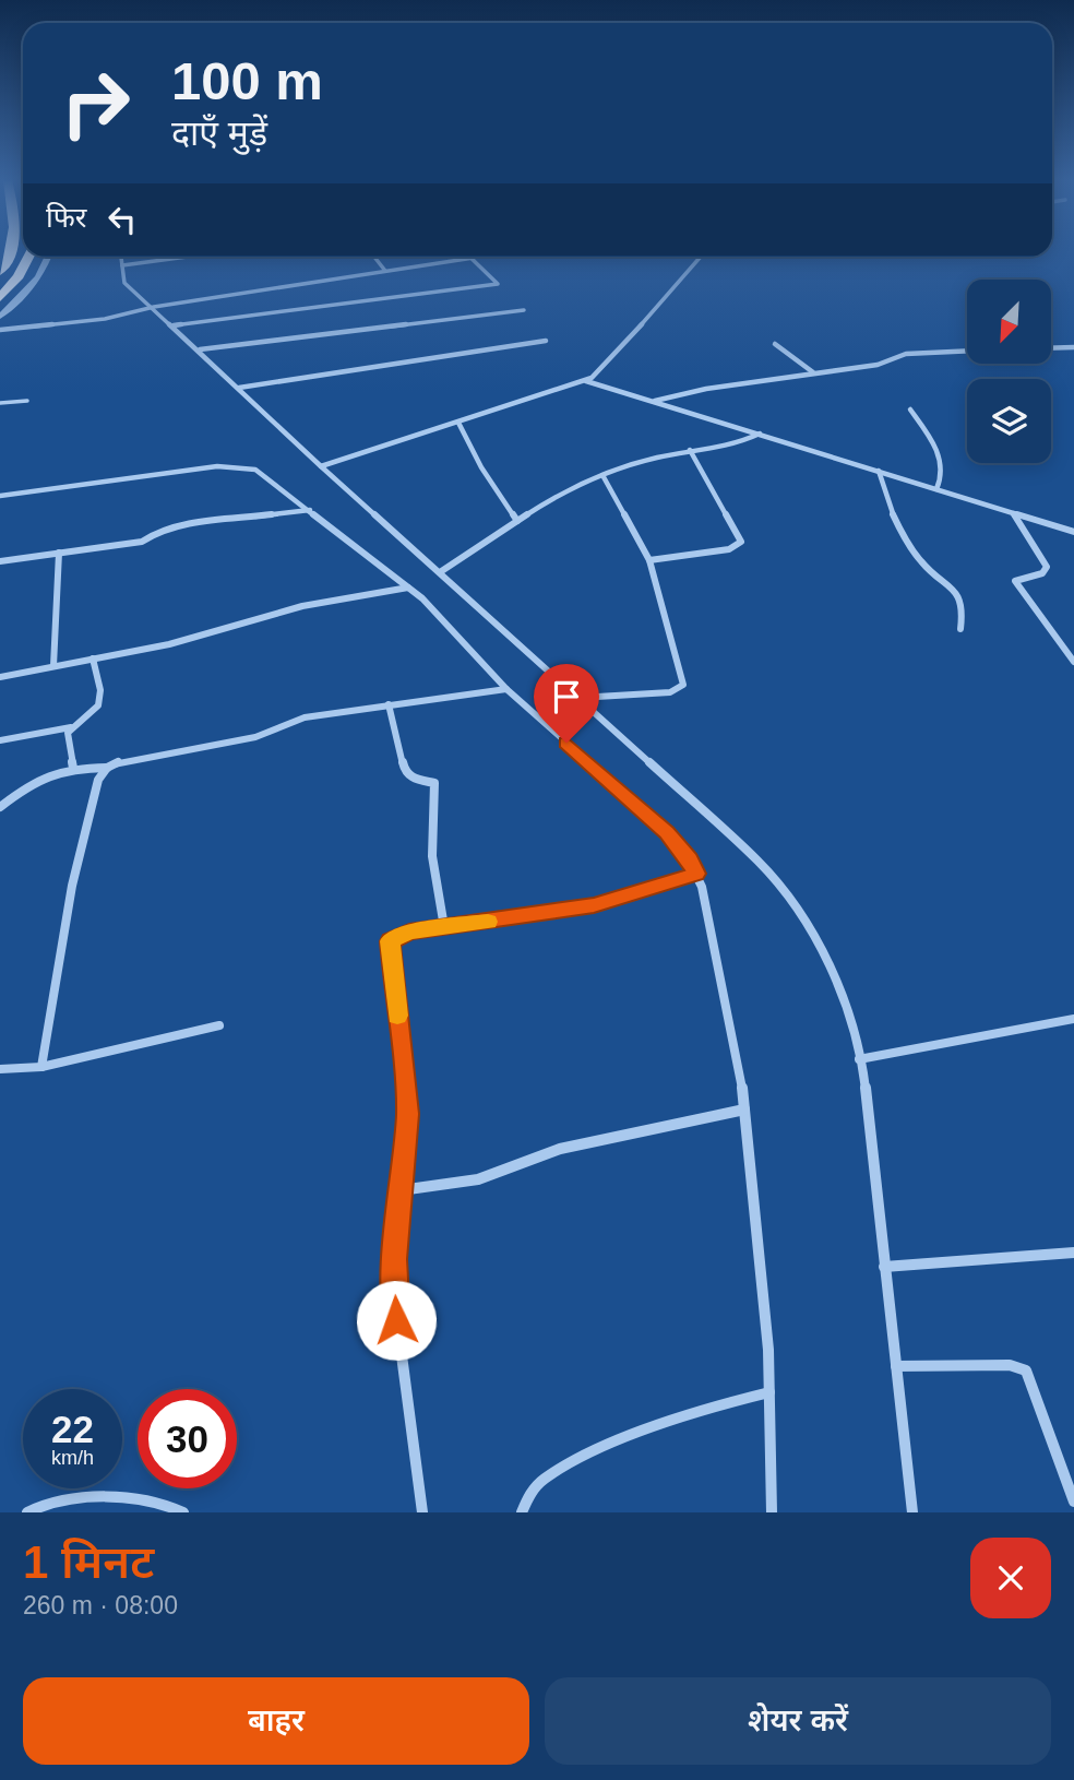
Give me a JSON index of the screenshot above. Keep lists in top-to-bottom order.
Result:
{
  "north": "bottom left",
  "page": {
    "turn": ["100 m", "दाएँ मुड़ें"],
    "then": "फिर",
    "speed": "22 km/h",
    "limit": "30",
    "heading": ["1 मिनट", "260 m · 08:00"],
    "buttons": ["बाहर", "शेयर करें"]
  }
}
